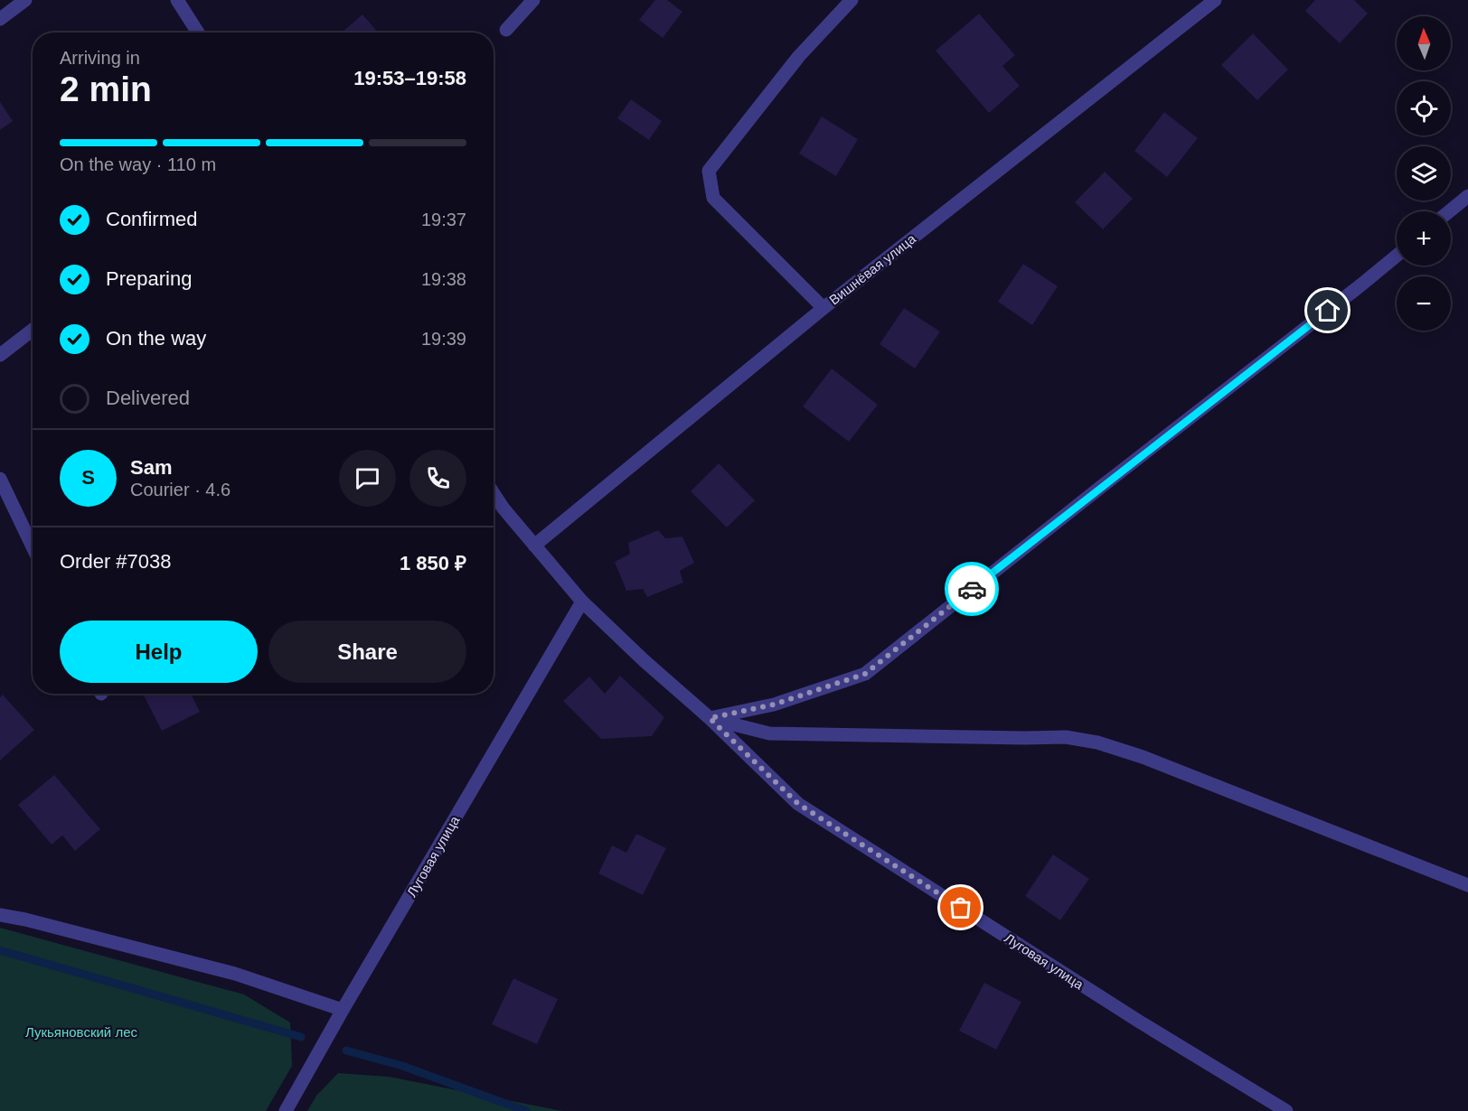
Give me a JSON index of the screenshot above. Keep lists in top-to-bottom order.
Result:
{
  "streets": {
    "street": ["Вишнёвая улица", "Луговая улица"]
  },
  "crossings": [
    ["Вишнёвая улица", "Луговая улица"]
  ],
  "parks": ["Лукьяновский лес"],
  "north": "top",
  "page": {
    "map_buttons": ["+", "−"],
    "heading": ["2 min", "Arriving in", "19:53–19:58"],
    "panel": [
      "Sam",
      "Courier · 4.6",
      "Order #7038",
      "1 850 ₽"
    ],
    "bar": "On the way · 110 m",
    "list": [
      ["Confirmed", "19:37"],
      ["Preparing", "19:38"],
      ["On the way", "19:39"],
      "Delivered"
    ],
    "round": "S",
    "buttons": ["Help", "Share"]
  }
}
